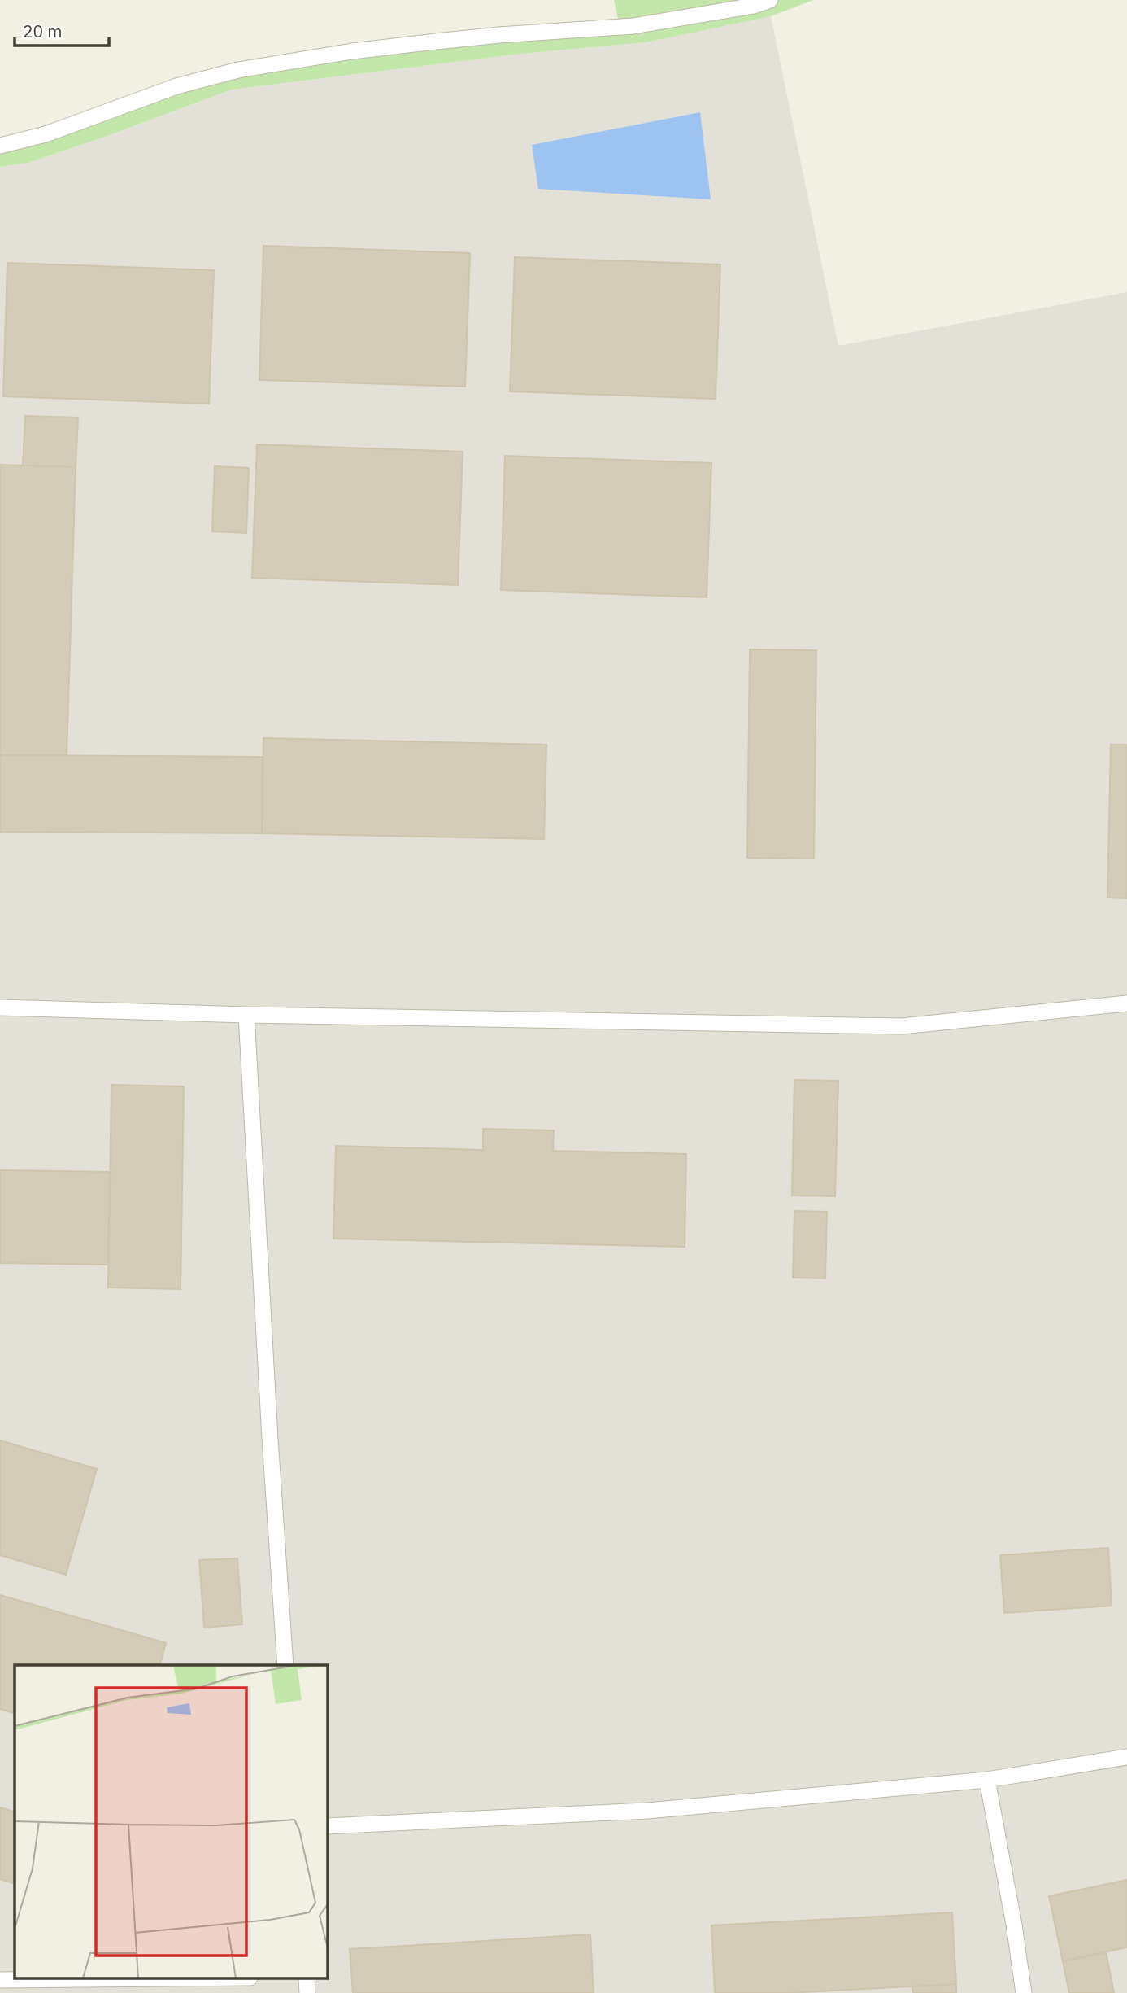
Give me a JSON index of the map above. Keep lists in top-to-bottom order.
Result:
{
  "scale_bar": "20 m"
}
